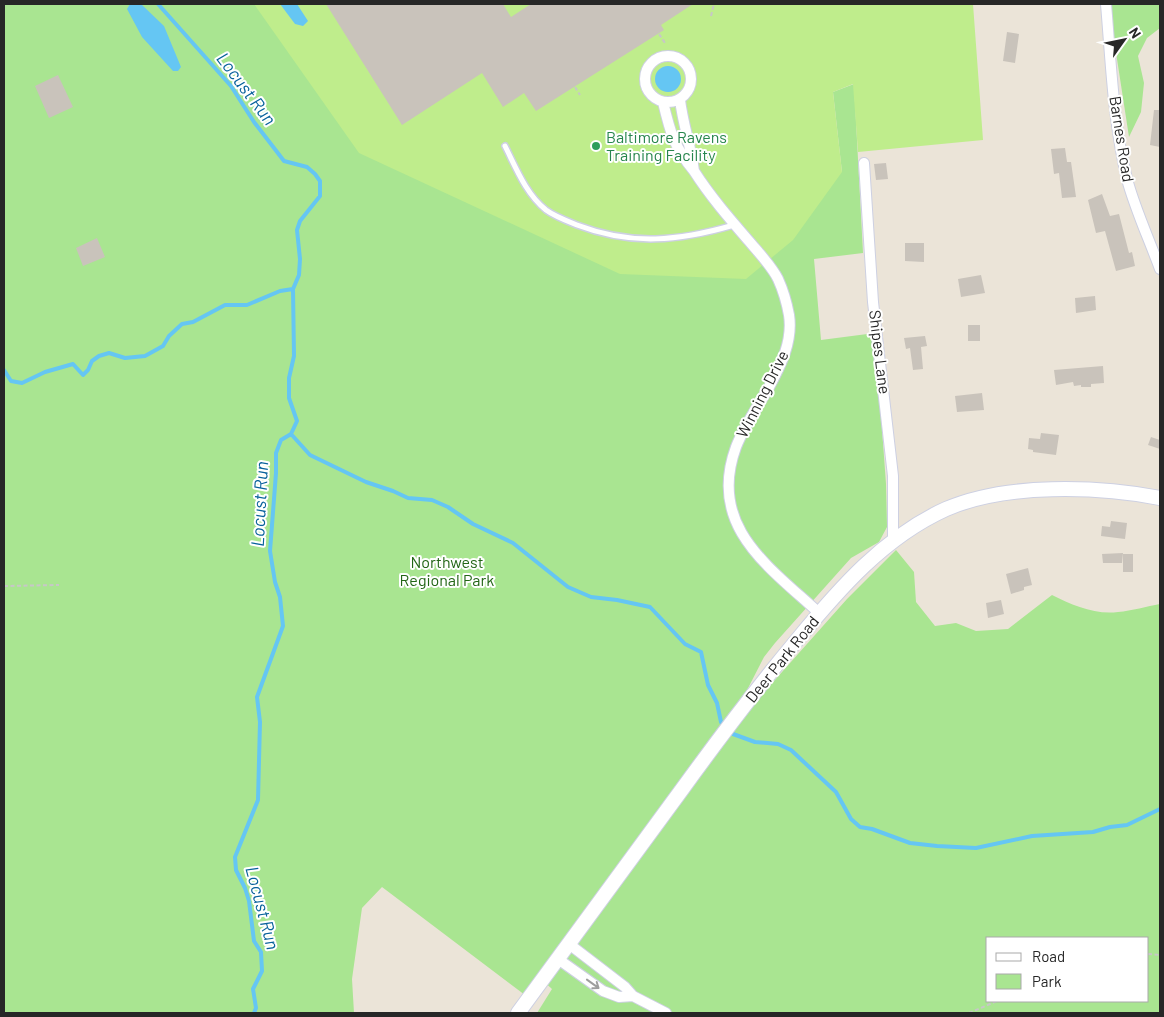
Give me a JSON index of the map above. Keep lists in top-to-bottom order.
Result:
{
  "streets": {
    "street": [
      "Barnes Road",
      "Shipes Lane",
      "Winning Drive",
      "Deer Park Road"
    ]
  },
  "crossings": [
    ["Shipes Lane", "Deer Park Road"],
    ["Winning Drive", "Deer Park Road"]
  ],
  "water": ["Locust Run"],
  "parks": ["Northwest Regional Park"],
  "places": ["Baltimore Ravens Training Facility"],
  "legend": ["Road", "Park"],
  "north": "top right"
}
